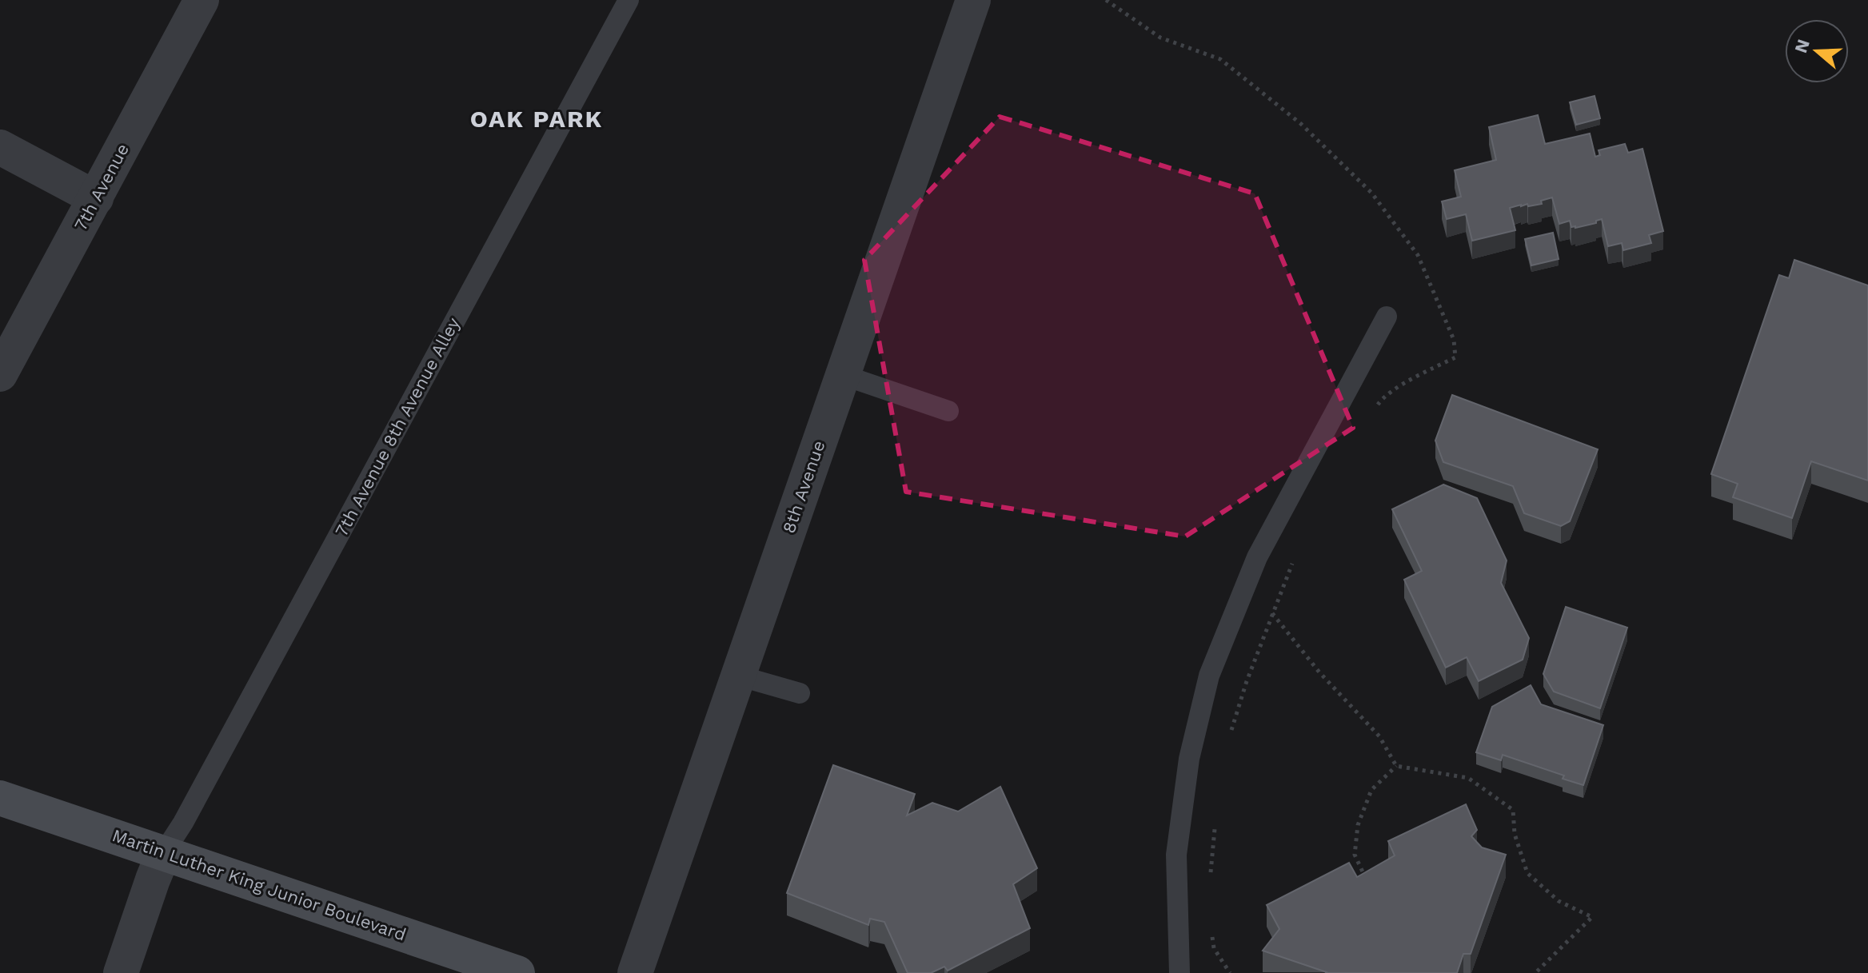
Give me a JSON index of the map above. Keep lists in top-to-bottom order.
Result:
{
  "streets": {
    "street": ["7th Avenue", "8th Avenue", "Martin Luther King Junior Boulevard"],
    "lane": ["7th Avenue 8th Avenue Alley"]
  },
  "crossings": [
    ["7th Avenue 8th Avenue Alley", "Martin Luther King Junior Boulevard"]
  ],
  "districts": ["OAK PARK"],
  "north": "left"
}
